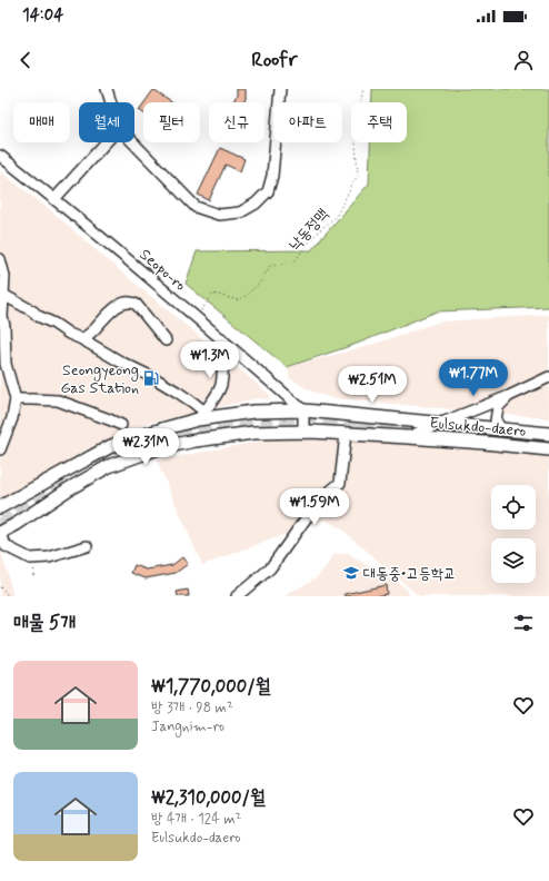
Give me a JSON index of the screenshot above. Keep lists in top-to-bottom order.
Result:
{
  "streets": {
    "main road": ["Eulsukdo-daero"],
    "street": ["Seopo-ro"],
    "path": ["낙동정맥"]
  },
  "crossings": [
    ["낙동정맥", "Seopo-ro"],
    ["Seopo-ro", "Eulsukdo-daero"]
  ],
  "places": {
    "fuel station": ["Seongyeong Gas Station"],
    "school or university": ["대동중•고등학교"]
  },
  "page": {
    "status": "14:04",
    "header": "Roofr",
    "chip": [
      "매매",
      "월세",
      "필터",
      "신규",
      "아파트",
      "주택"
    ],
    "price": [
      "₩1.3M",
      "₩1.77M",
      "₩2.51M",
      "₩2.31M",
      "₩1.59M"
    ],
    "heading": "매물 5개",
    "list": [
      {
        "name": "₩1,770,000/월",
        "note": "방 3개 · 98 m² · Jangnim-ro"
      },
      {
        "name": "₩2,310,000/월",
        "note": "방 4개 · 124 m² · Eulsukdo-daero"
      }
    ]
  }
}
